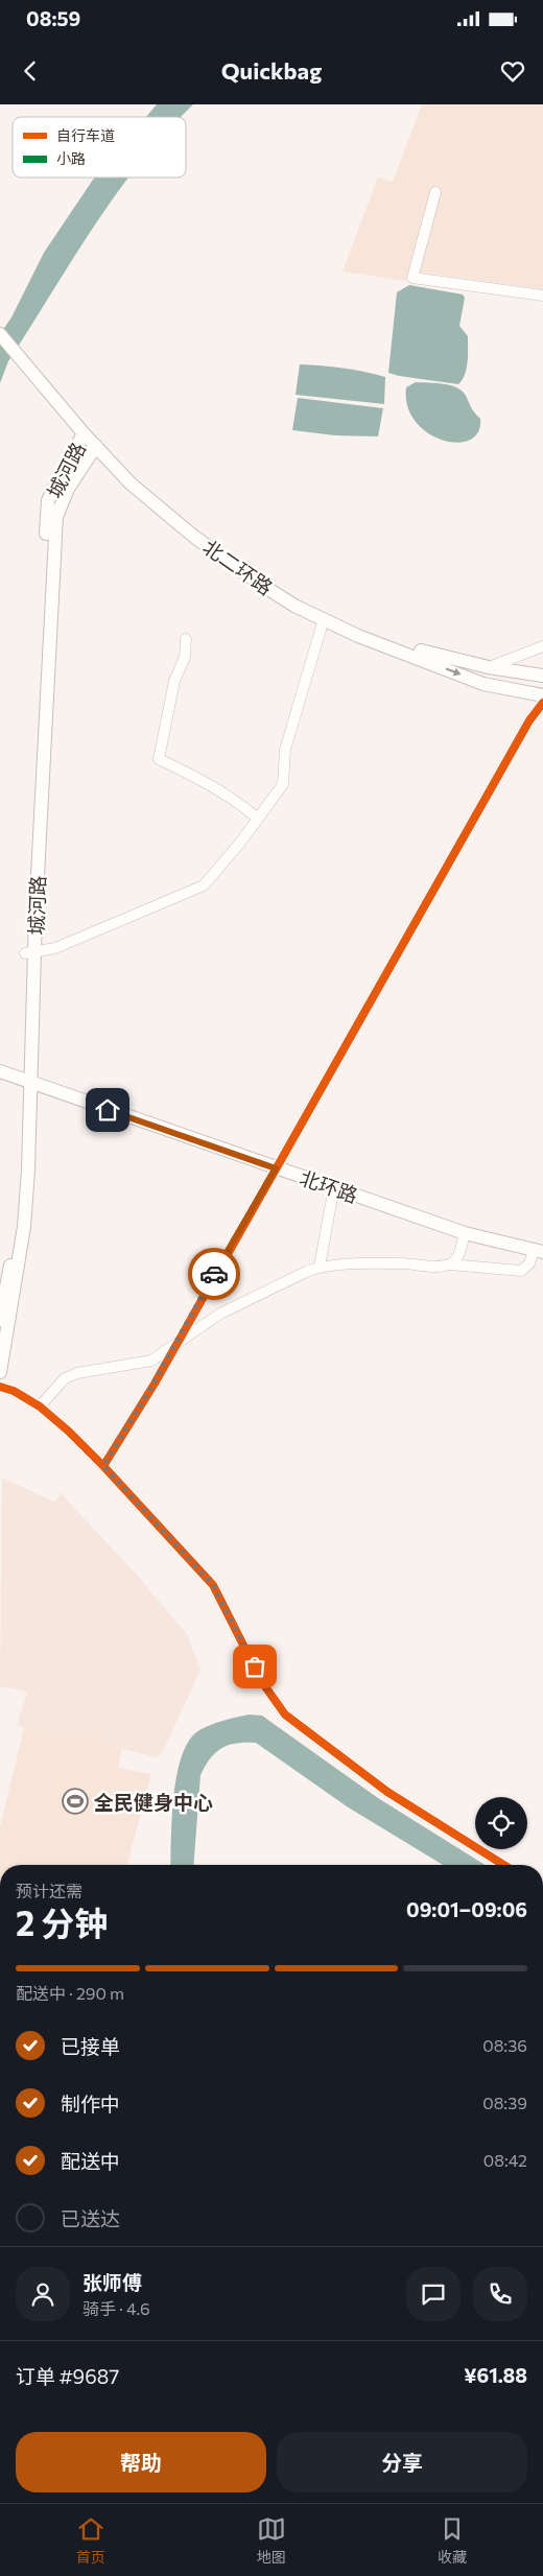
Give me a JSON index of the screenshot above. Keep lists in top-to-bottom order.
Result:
{
  "streets": {
    "main road": ["城河路", "北二环路", "北环路"]
  },
  "crossings": [
    ["城河路", "北二环路"],
    ["城河路", "北环路"]
  ],
  "places": {
    "sports": ["全民健身中心"]
  },
  "legend": ["自行车道", "小路"],
  "page": {
    "status": "08:59",
    "header": "Quickbag",
    "heading": ["2 分钟", "预计还需", "09:01–09:06"],
    "panel": [
      "张师傅",
      "骑手 · 4.6",
      "订单 #9687",
      "¥61.88"
    ],
    "bar": "配送中 · 290 m",
    "list": [
      ["已接单", "08:36"],
      ["制作中", "08:39"],
      ["配送中", "08:42"],
      "已送达"
    ],
    "buttons": ["帮助", "分享"],
    "tabs": ["首页", "地图", "收藏"]
  }
}
